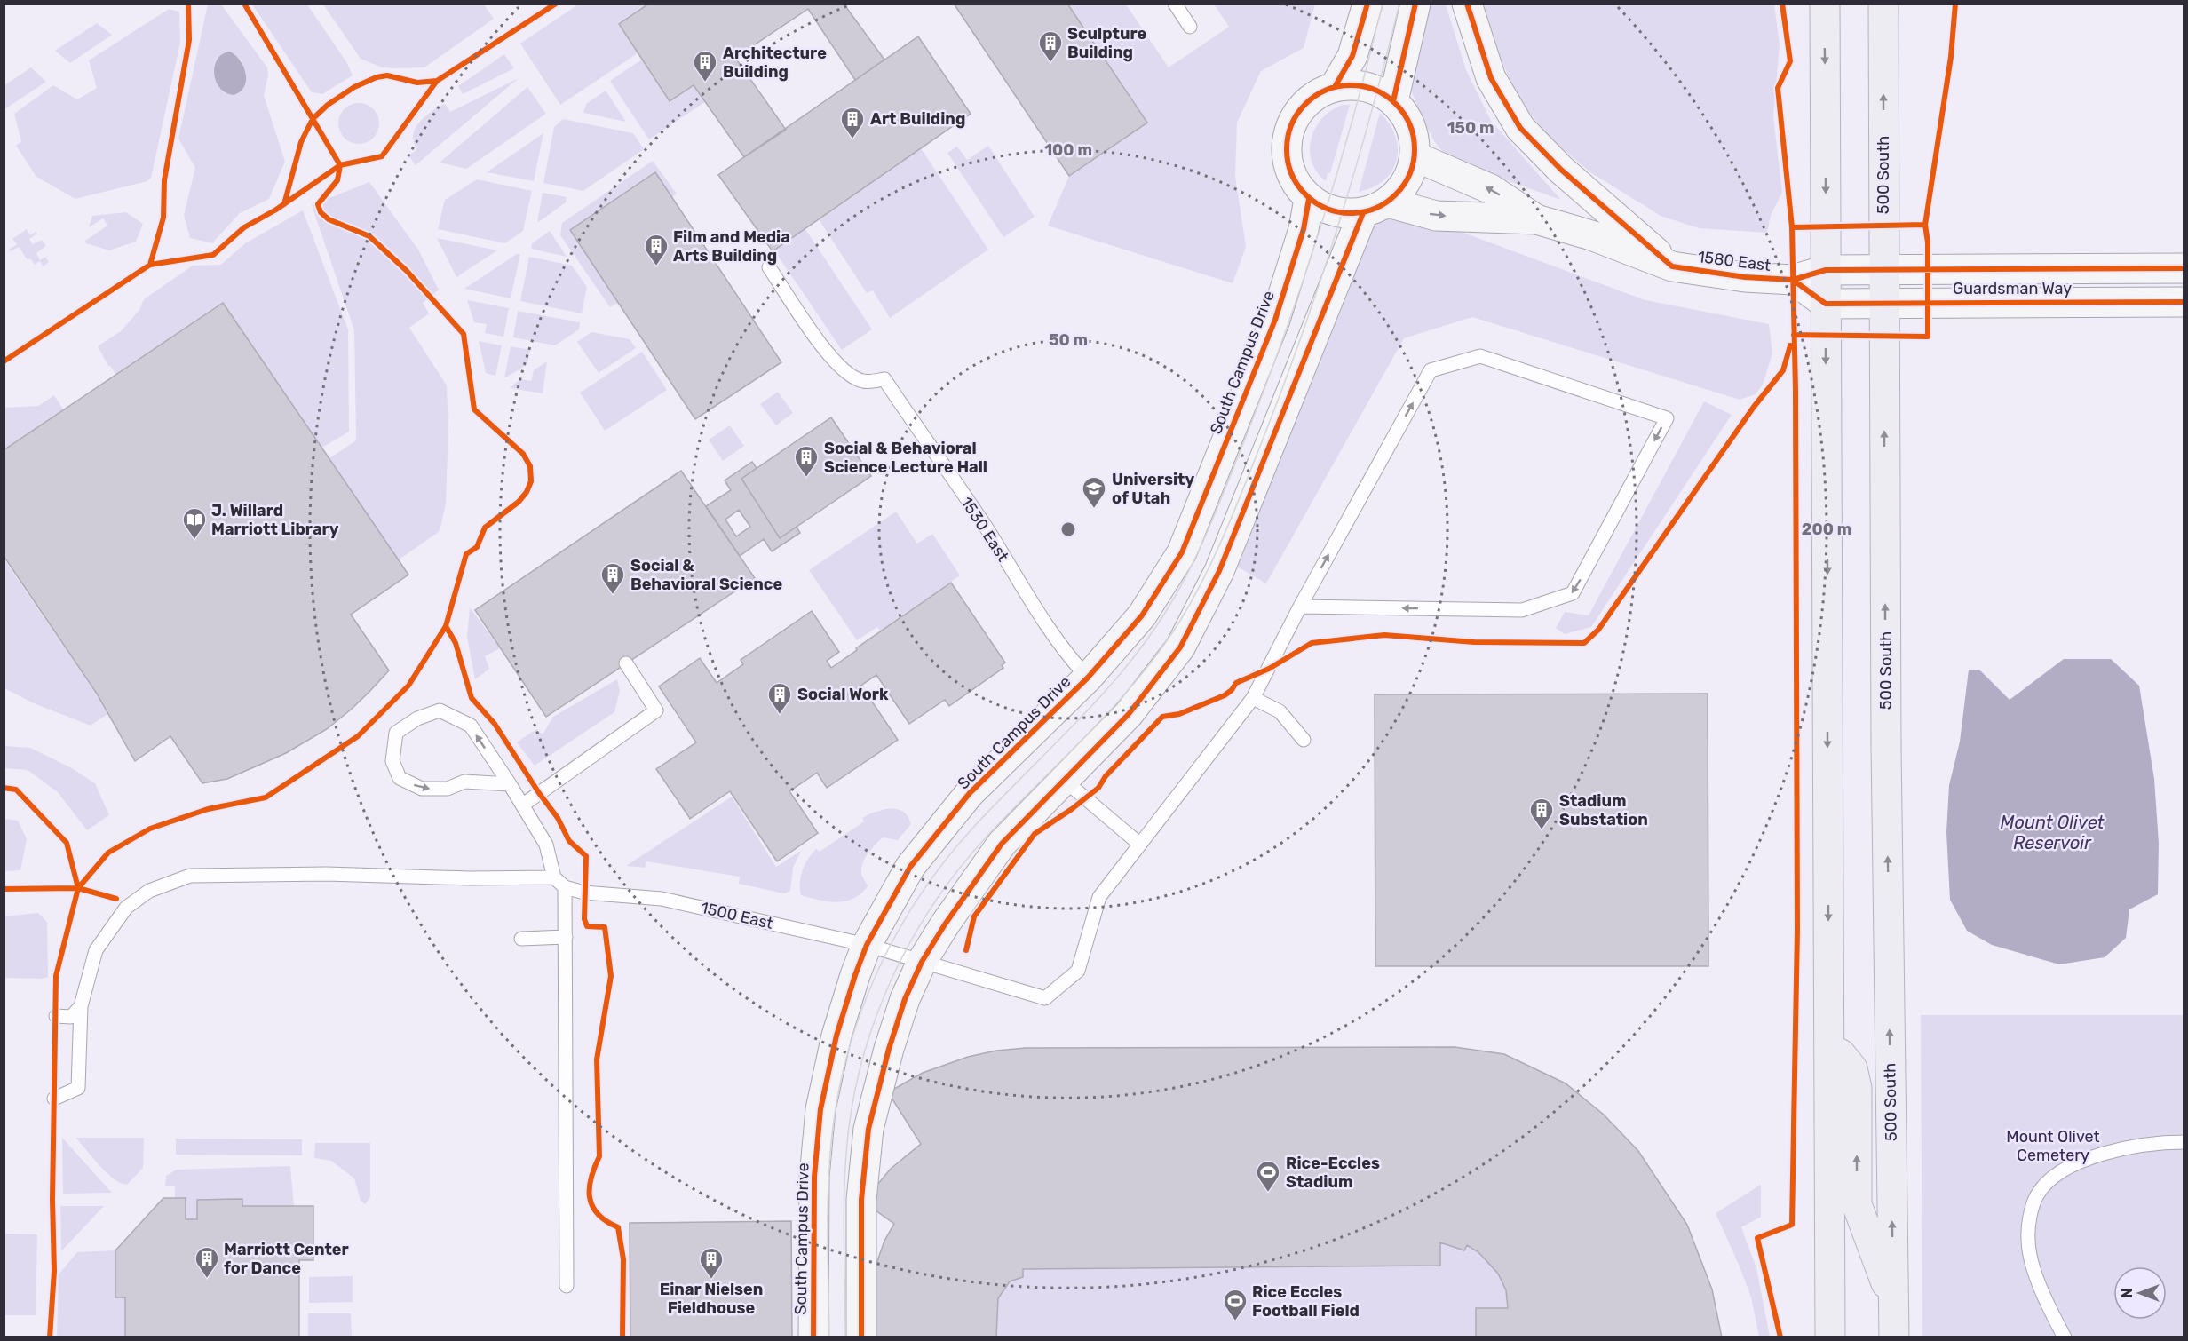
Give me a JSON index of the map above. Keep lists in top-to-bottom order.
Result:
{
  "streets": {
    "main road": ["500 South"],
    "street": ["1580 East", "Guardsman Way", "South Campus Drive"],
    "lane": ["1530 East", "1500 East"]
  },
  "crossings": [
    ["500 South", "Guardsman Way"],
    ["1580 East", "Guardsman Way"],
    ["1580 East", "South Campus Drive"],
    ["South Campus Drive", "1530 East"],
    ["South Campus Drive", "1500 East"]
  ],
  "water": ["Mount Olivet Reservoir"],
  "parks": ["Mount Olivet Cemetery"],
  "places": {
    "building": [
      "Sculpture Building",
      "Architecture Building",
      "Art Building",
      "Film and Media Arts Building",
      "Social & Behavioral Science Lecture Hall",
      "Social & Behavioral Science",
      "Social Work",
      "Stadium Substation",
      "Marriott Center for Dance",
      "Einar Nielsen Fieldhouse"
    ],
    "school or university": ["University of Utah"],
    "library": ["J. Willard Marriott Library"],
    "sports": ["Rice-Eccles Stadium", "Rice Eccles Football Field"]
  },
  "north": "left",
  "rings": [
    "150 m",
    "100 m",
    "50 m",
    "200 m"
  ]
}
